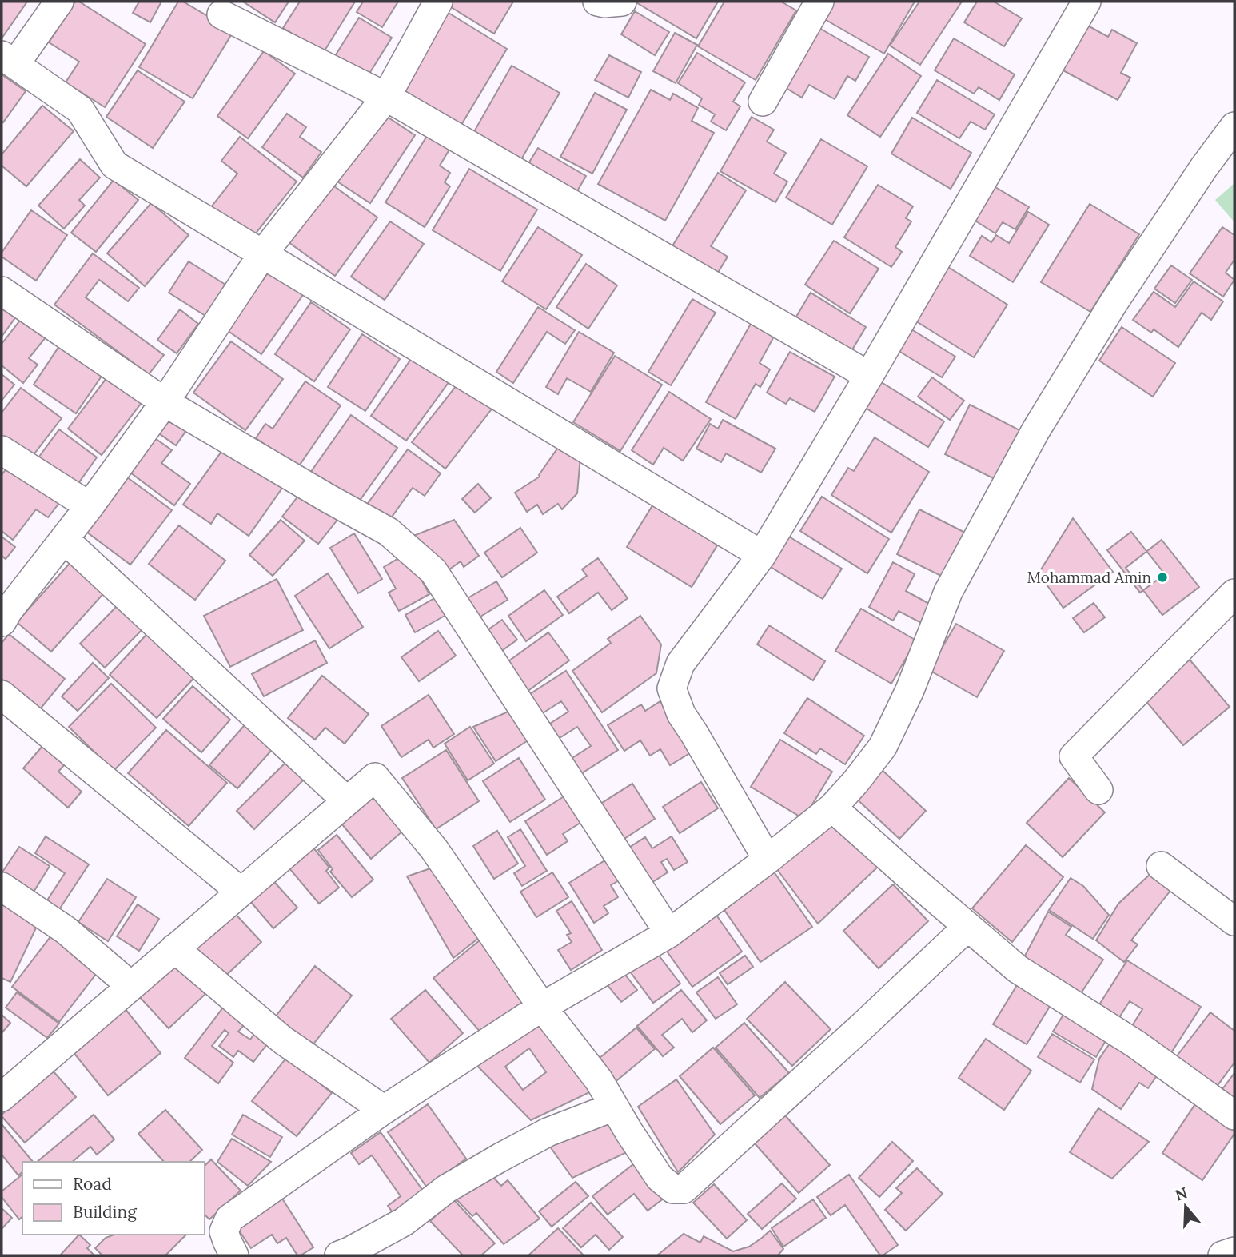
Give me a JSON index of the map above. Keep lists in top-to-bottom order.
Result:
{
  "places": ["Mohammad Amin"],
  "legend": ["Road", "Building"],
  "north": "top"
}
